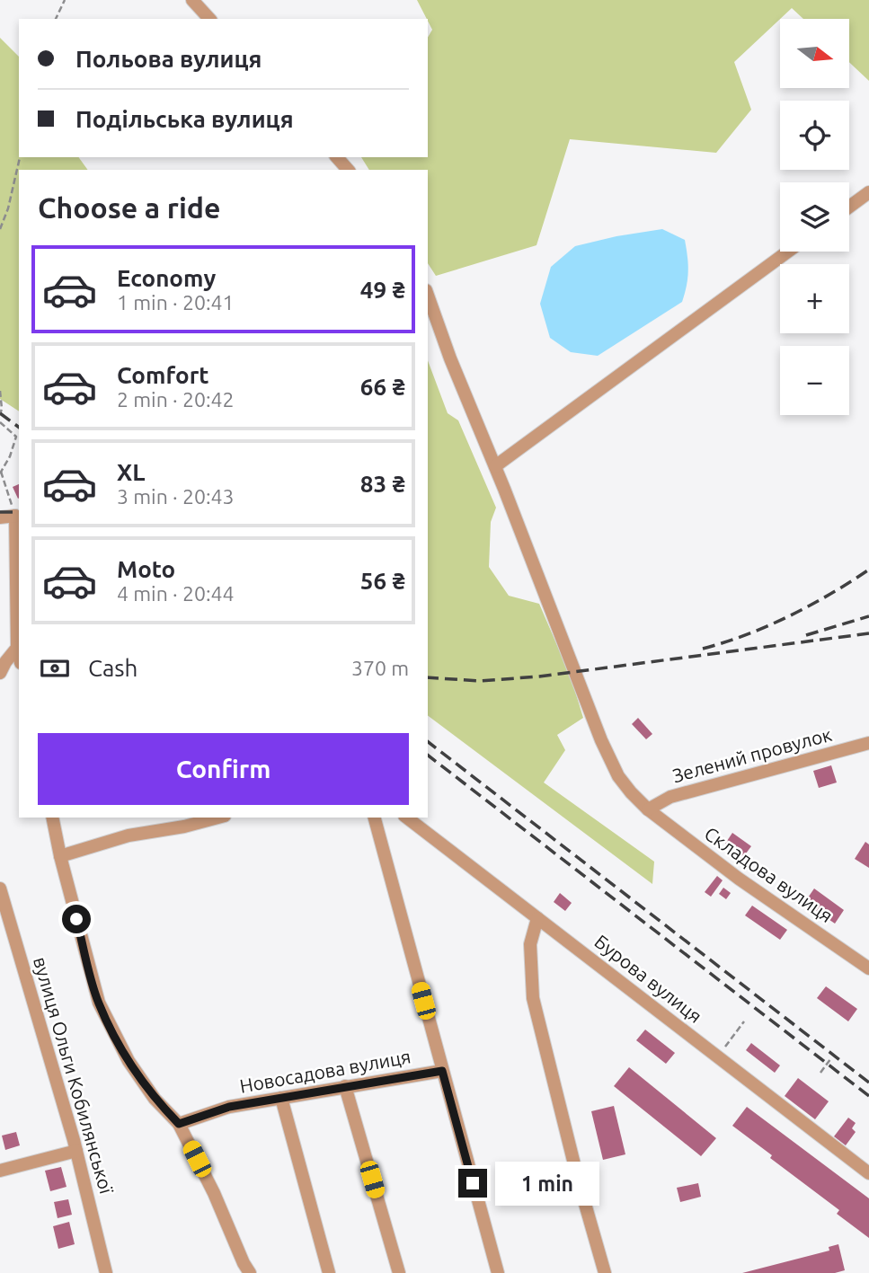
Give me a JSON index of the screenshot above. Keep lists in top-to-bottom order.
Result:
{
  "streets": {
    "street": [
      "Зелений провулок",
      "Складова вулиця",
      "Бурова вулиця",
      "Новосадова вулиця",
      "вулиця Ольги Кобилянської"
    ]
  },
  "crossings": [
    ["Зелений провулок", "Складова вулиця"]
  ],
  "north": "right",
  "page": {
    "map_buttons": ["+", "−"],
    "banner": ["Польова вулиця", "Подільська вулиця"],
    "heading": "Choose a ride",
    "list": [
      {
        "name": "Economy",
        "note": "1 min · 20:41",
        "value": "49 ₴"
      },
      {
        "name": "Comfort",
        "note": "2 min · 20:42",
        "value": "66 ₴"
      },
      {
        "name": "XL",
        "note": "3 min · 20:43",
        "value": "83 ₴"
      },
      {
        "name": "Moto",
        "note": "4 min · 20:44",
        "value": "56 ₴"
      }
    ],
    "pay": ["Cash", "370 m"],
    "buttons": "Confirm",
    "bubble": "1 min"
  }
}
